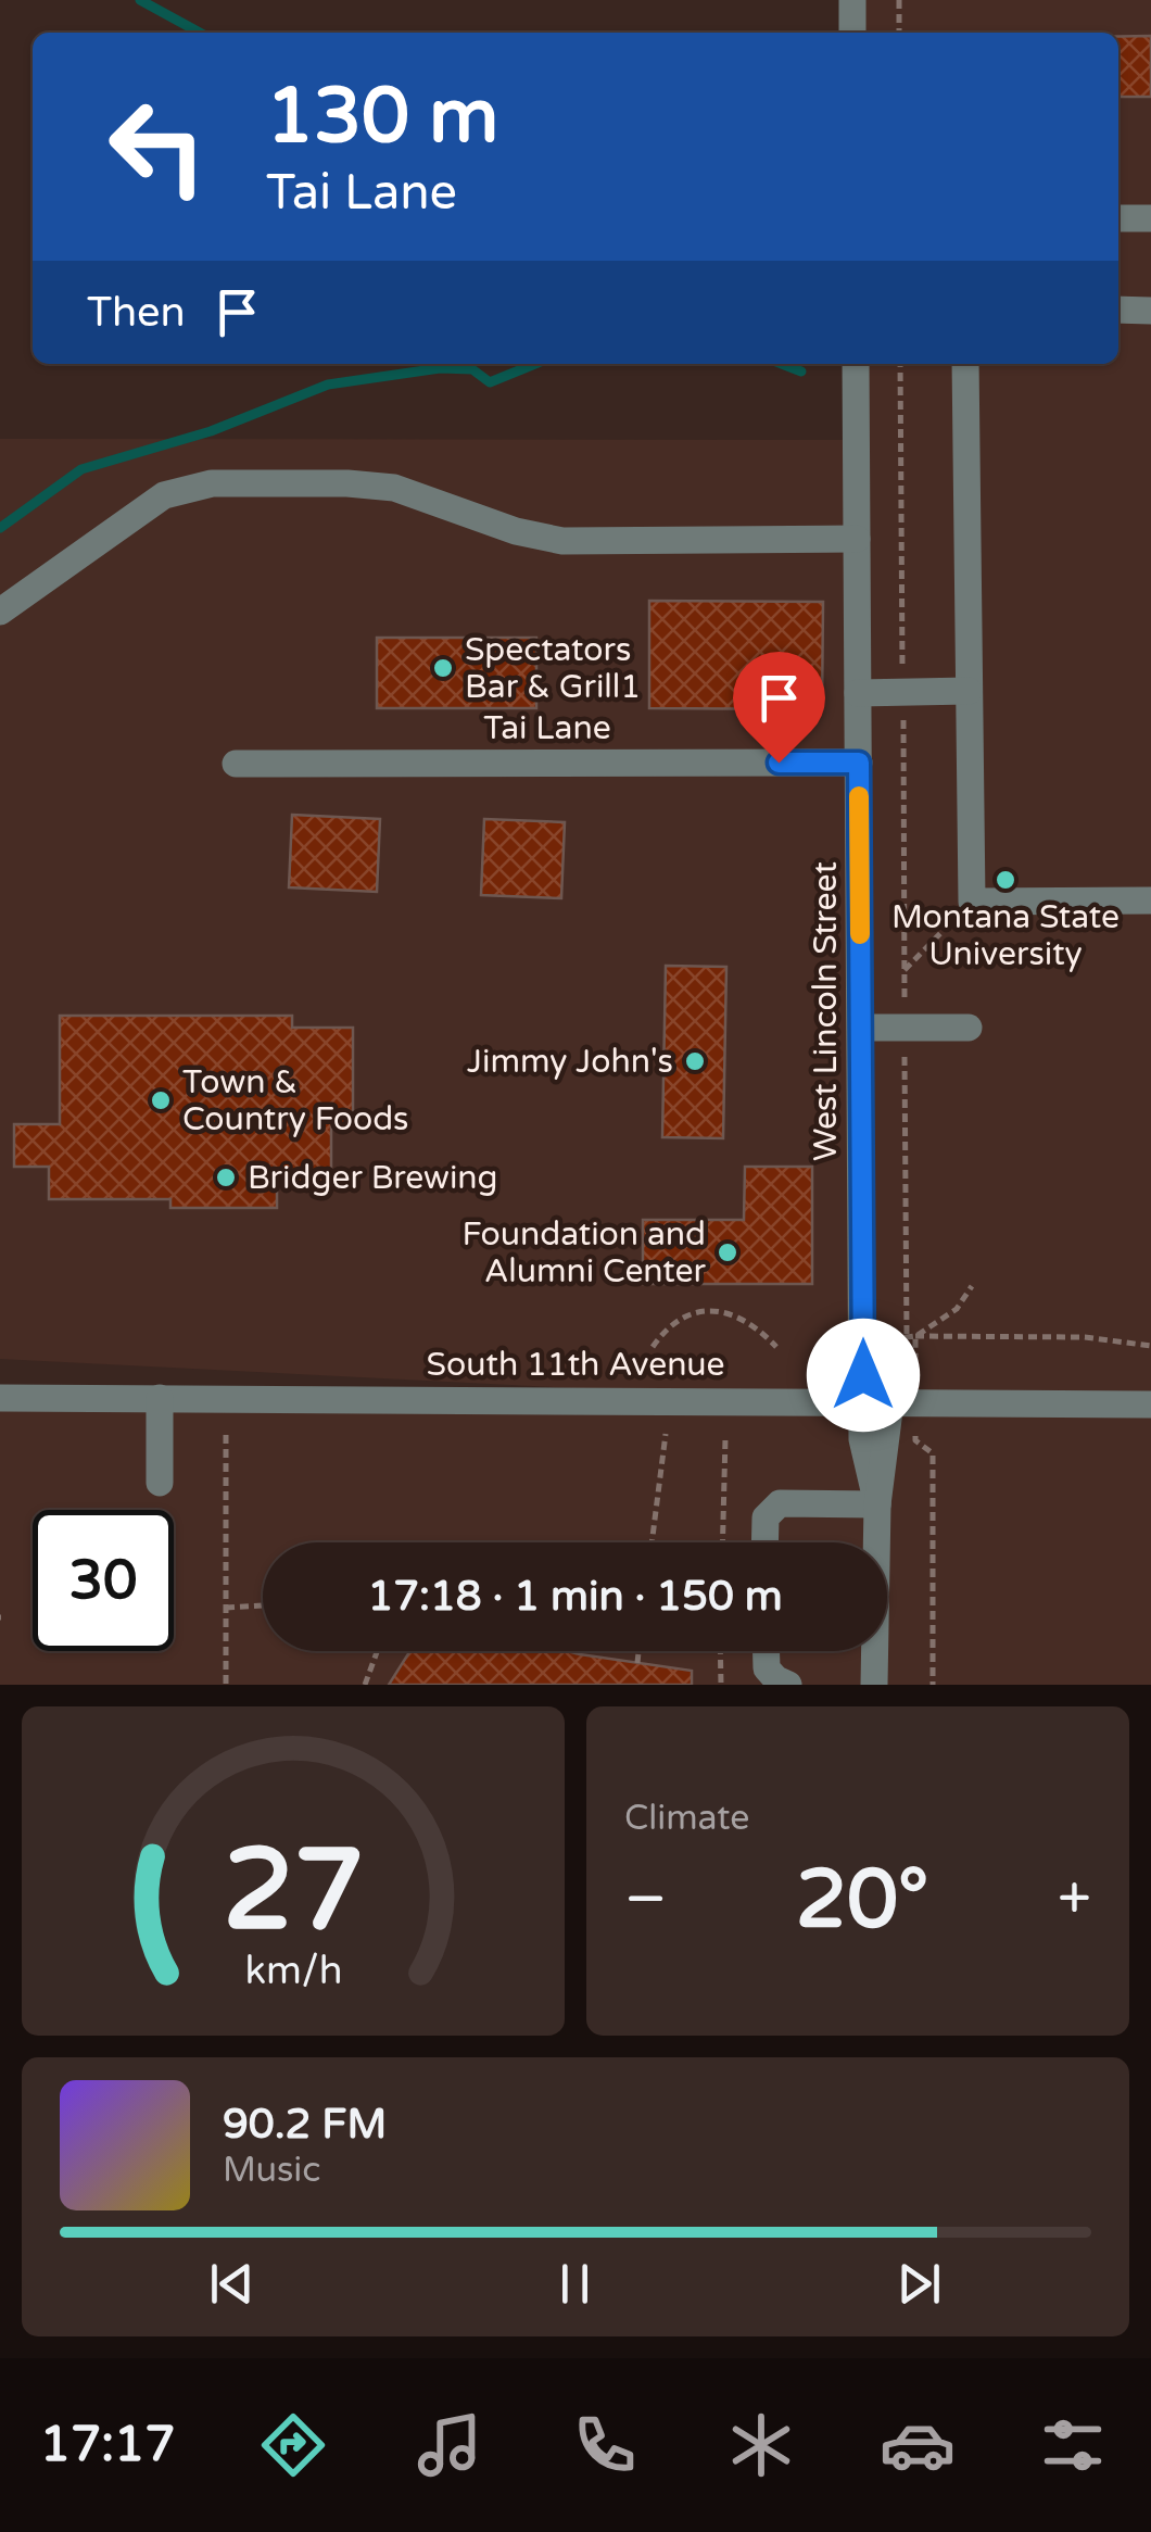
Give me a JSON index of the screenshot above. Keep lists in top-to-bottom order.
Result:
{
  "streets": {
    "street": ["Tai Lane", "West Lincoln Street", "South 11th Avenue"]
  },
  "crossings": [
    ["Tai Lane", "West Lincoln Street"],
    ["West Lincoln Street", "South 11th Avenue"]
  ],
  "places": [
    "Spectators Bar & Grill1",
    "Montana State University",
    "Jimmy John's",
    "Town & Country Foods",
    "Bridger Brewing",
    "Foundation and Alumni Center"
  ],
  "page": {
    "turn": ["130 m", "Tai Lane"],
    "then": "Then",
    "limit": "30",
    "trip": "17:18 · 1 min · 150 m",
    "tile": "Climate",
    "heat": ["−", "20°", "+"],
    "song": ["90.2 FM", "Music"],
    "tabs": "17:17",
    "gauge": ["27", "km/h"]
  }
}
